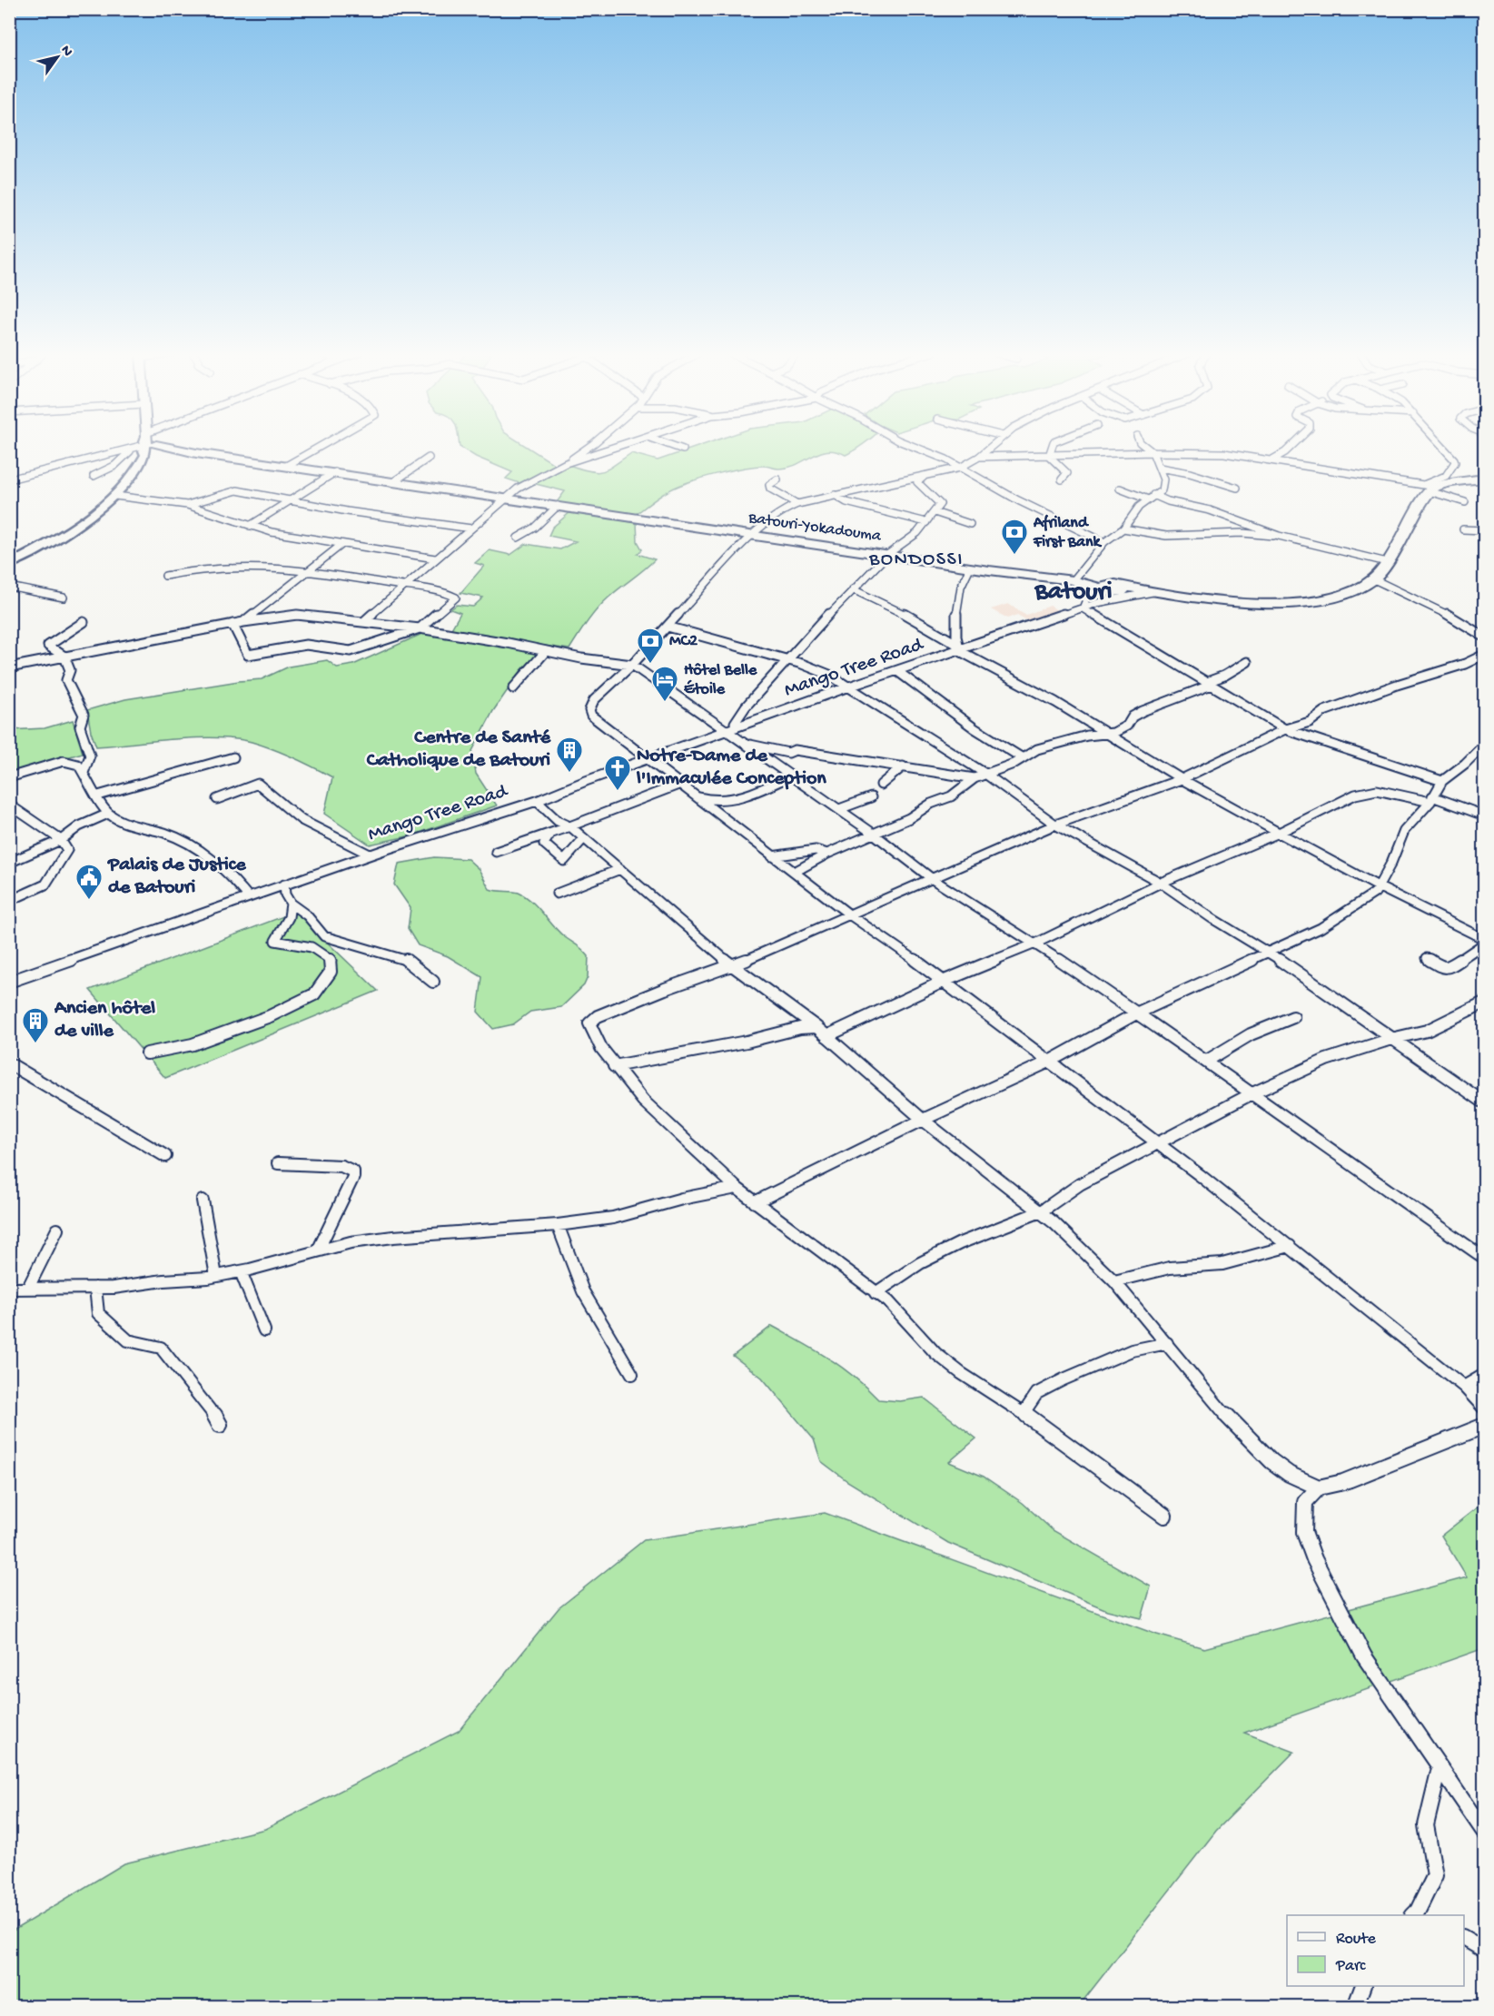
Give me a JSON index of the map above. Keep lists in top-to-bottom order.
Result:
{
  "streets": {
    "highway": ["Batouri-Yokadouma"],
    "street": ["Mango Tree Road"]
  },
  "crossings": [
    ["Batouri-Yokadouma", "Mango Tree Road"]
  ],
  "districts": ["BONDOSSI", "Batouri"],
  "places": {
    "bank": ["Afriland First Bank", "MC2"],
    "hotel": ["Hôtel Belle Étoile"],
    "building": ["Centre de Santé Catholique de Batouri", "Ancien hôtel de ville"],
    "church": ["Notre-Dame de l'Immaculée Conception"],
    "public building": ["Palais de Justice de Batouri"]
  },
  "legend": ["Route", "Parc"],
  "north": "top right"
}
